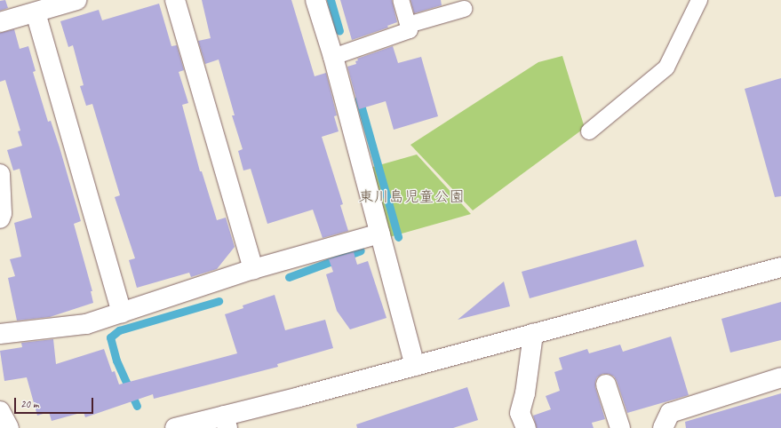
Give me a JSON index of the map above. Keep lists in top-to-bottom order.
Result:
{
  "parks": ["東川島児童公園"],
  "scale_bar": "20 m"
}
